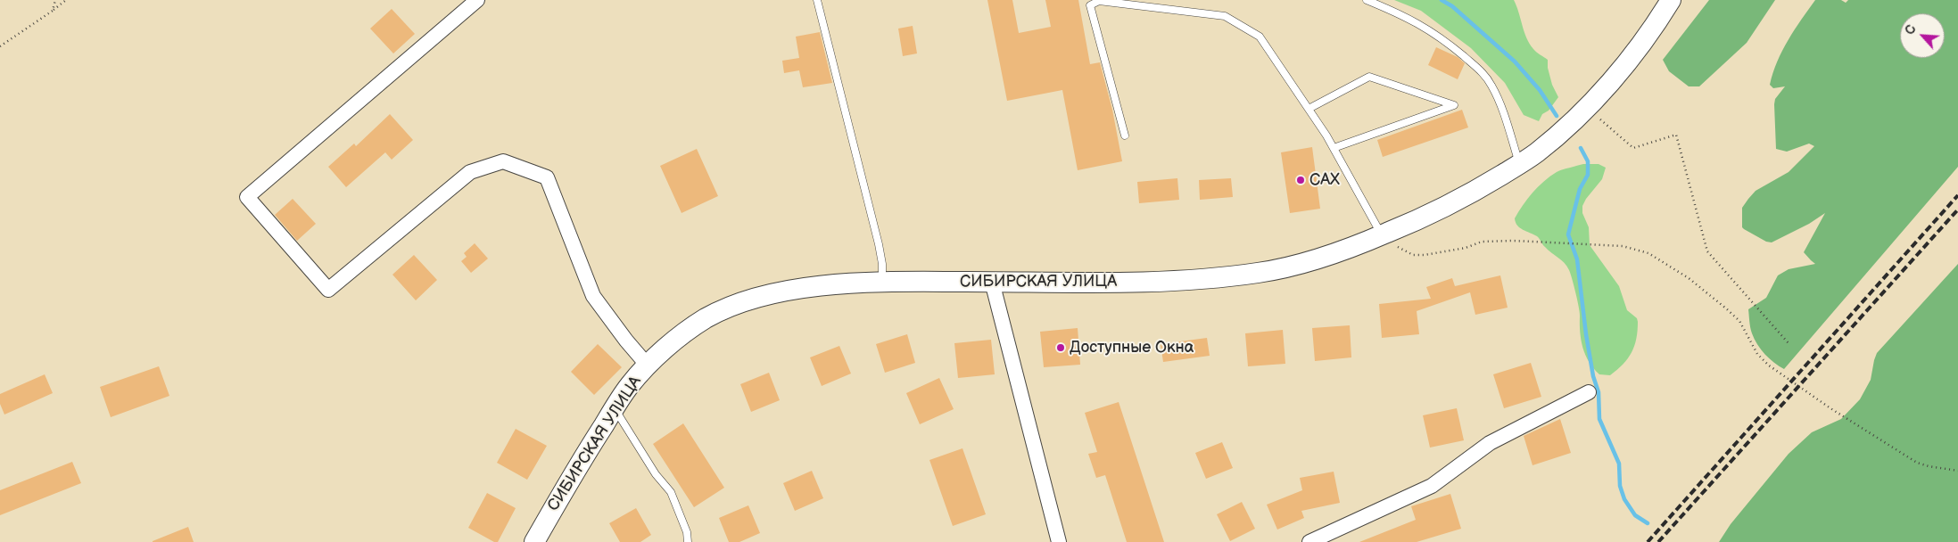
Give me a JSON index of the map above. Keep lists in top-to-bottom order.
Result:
{
  "streets": {
    "street": ["СИБИРСКАЯ УЛИЦА"]
  },
  "places": ["САХ", "Доступные Окна"],
  "north": "top left"
}
